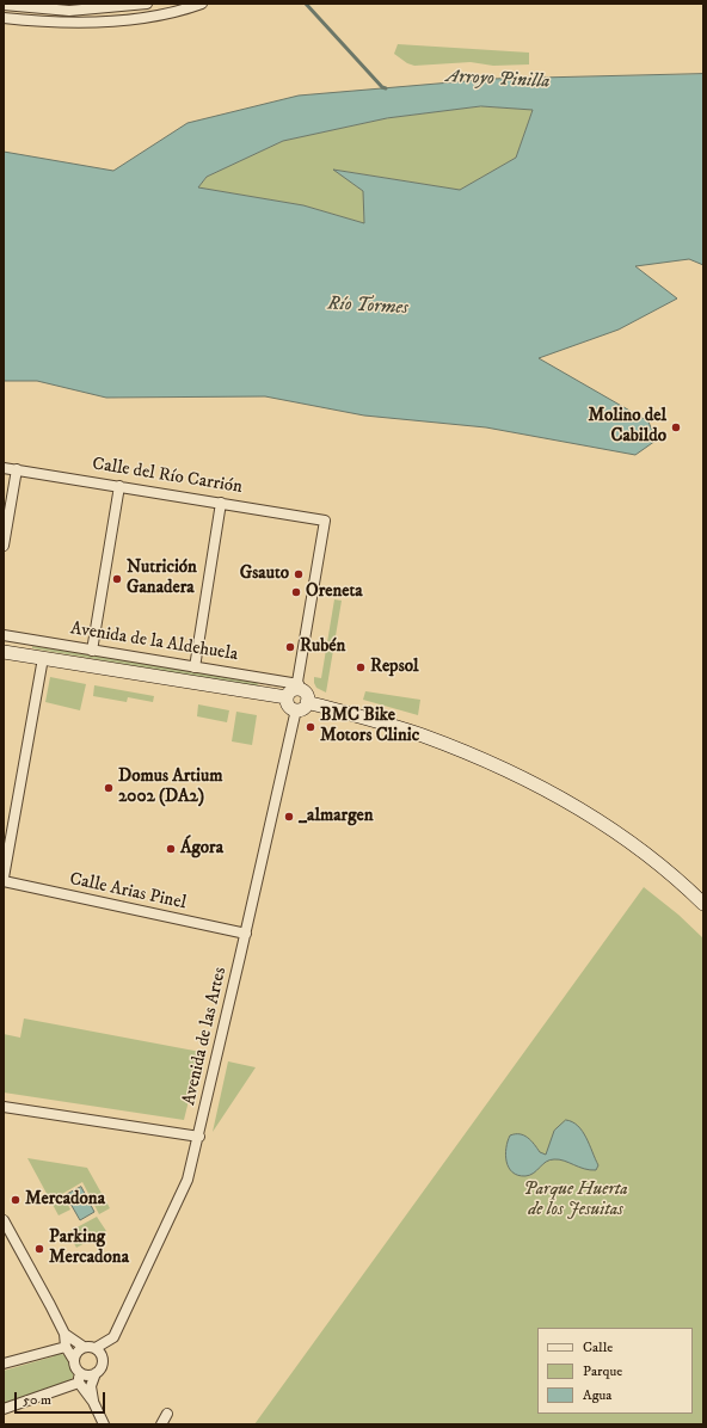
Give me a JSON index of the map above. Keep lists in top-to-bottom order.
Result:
{
  "streets": {
    "main road": ["Avenida de la Aldehuela"],
    "street": ["Calle del Río Carrión", "Calle Arias Pinel", "Avenida de las Artes"]
  },
  "crossings": [
    ["Calle del Río Carrión", "Avenida de la Aldehuela"],
    ["Calle Arias Pinel", "Avenida de las Artes"]
  ],
  "water": ["Arroyo Pinilla", "Río Tormes"],
  "parks": ["Parque Huerta de los Jesuitas"],
  "places": [
    "Molino del Cabildo",
    "Gsauto",
    "Nutrición Ganadera",
    "Oreneta",
    "Rubén",
    "Repsol",
    "BMC Bike Motors Clinic",
    "Domus Artium 2002 (DA2)",
    "_almargen",
    "Ágora",
    "Mercadona",
    "Parking Mercadona"
  ],
  "legend": ["Calle", "Parque", "Agua"],
  "scale_bar": "50 m"
}
